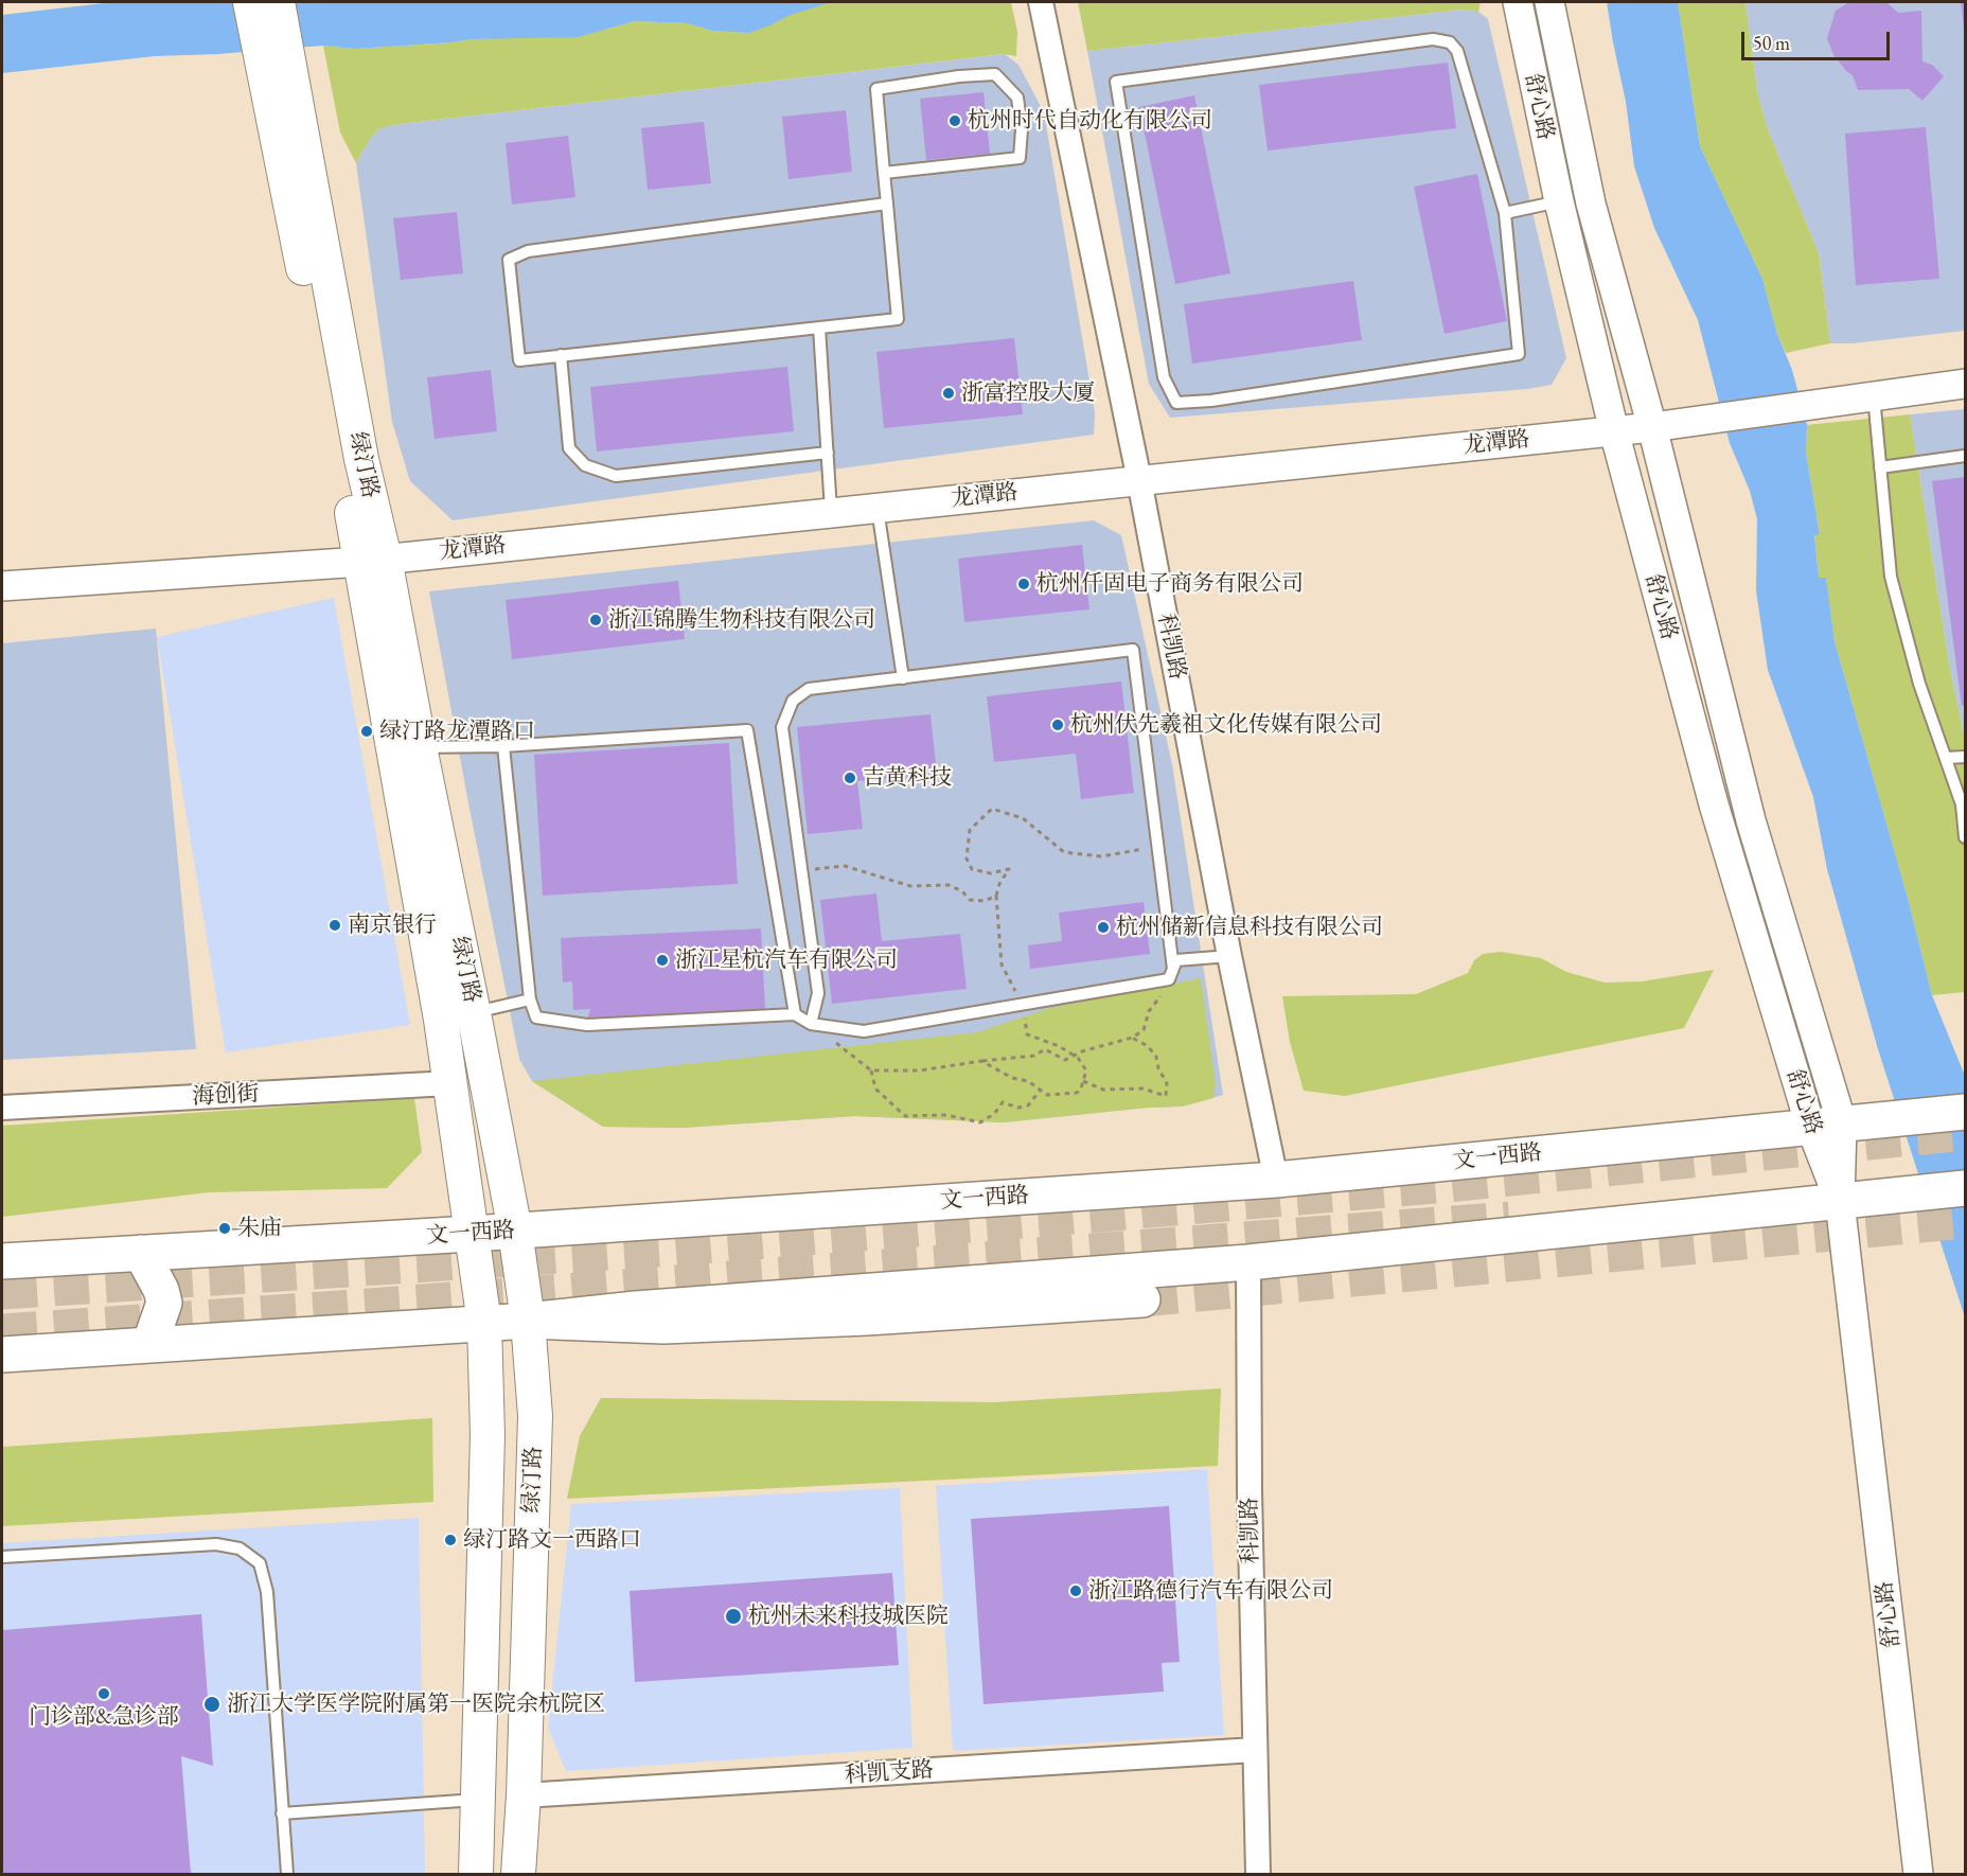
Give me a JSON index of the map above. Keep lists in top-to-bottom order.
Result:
{
  "streets": {
    "main road": ["绿汀路", "文一西路"],
    "street": [
      "舒心路",
      "龙潭路",
      "科凯路",
      "海创街",
      "科凯支路"
    ]
  },
  "crossings": [
    ["舒心路", "龙潭路"],
    ["舒心路", "文一西路"],
    ["龙潭路", "绿汀路"],
    ["龙潭路", "科凯路"],
    ["绿汀路", "海创街"],
    ["绿汀路", "文一西路"],
    ["绿汀路", "科凯支路"],
    ["科凯路", "文一西路"],
    ["科凯路", "科凯支路"]
  ],
  "places": [
    "杭州时代自动化有限公司",
    "浙富控股大厦",
    "杭州仟固电子商务有限公司",
    "浙江锦腾生物科技有限公司",
    "杭州伏先羲祖文化传媒有限公司",
    "绿汀路龙潭路口",
    "吉黄科技",
    "南京银行",
    "杭州储新信息科技有限公司",
    "浙江星杭汽车有限公司",
    "朱庙",
    "绿汀路文一西路口",
    "浙江路德行汽车有限公司",
    "杭州未来科技城医院",
    "门诊部&急诊部",
    "浙江大学医学院附属第一医院余杭院区"
  ],
  "scale_bar": "50 m"
}
